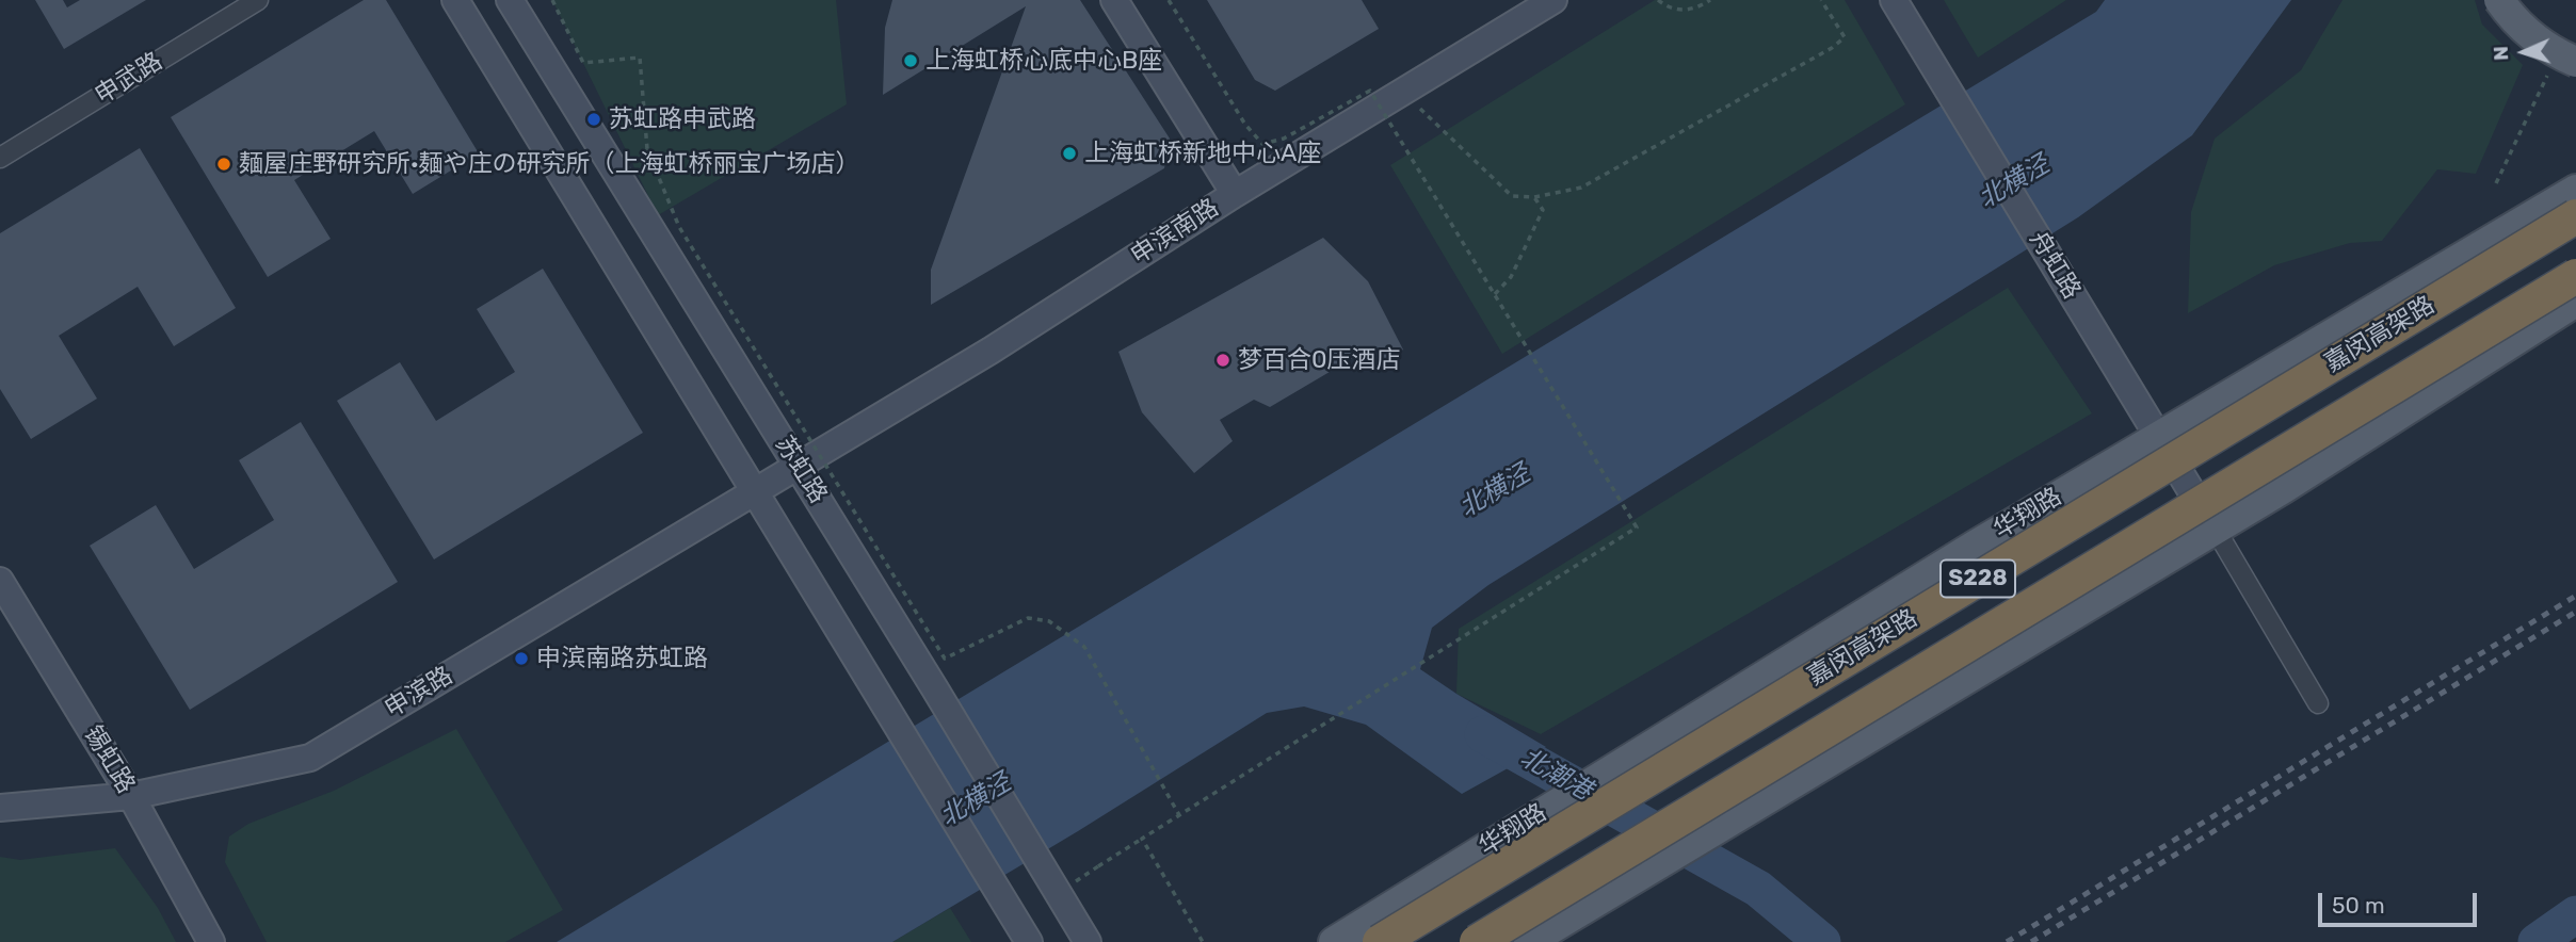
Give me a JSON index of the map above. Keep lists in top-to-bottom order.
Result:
{
  "streets": {
    "highway": ["嘉闵高架路", "S228"],
    "main road": [
      "申滨南路",
      "舟虹路",
      "苏虹路",
      "华翔路",
      "申滨路",
      "锡虹路"
    ],
    "street": ["申武路"]
  },
  "crossings": [
    ["申滨南路", "苏虹路"],
    ["申滨南路", "申滨路"],
    ["舟虹路", "华翔路"],
    ["苏虹路", "申滨路"],
    ["申滨路", "锡虹路"]
  ],
  "water": ["北横泾", "北潮港"],
  "places": [
    "上海虹桥心底中心B座",
    "苏虹路申武路",
    "上海虹桥新地中心A座",
    "麺屋庄野研究所·麺や庄の研究所（上海虹桥丽宝广场店）",
    "梦百合0压酒店",
    "申滨南路苏虹路"
  ],
  "scale_bar": "50 m",
  "north": "left"
}
